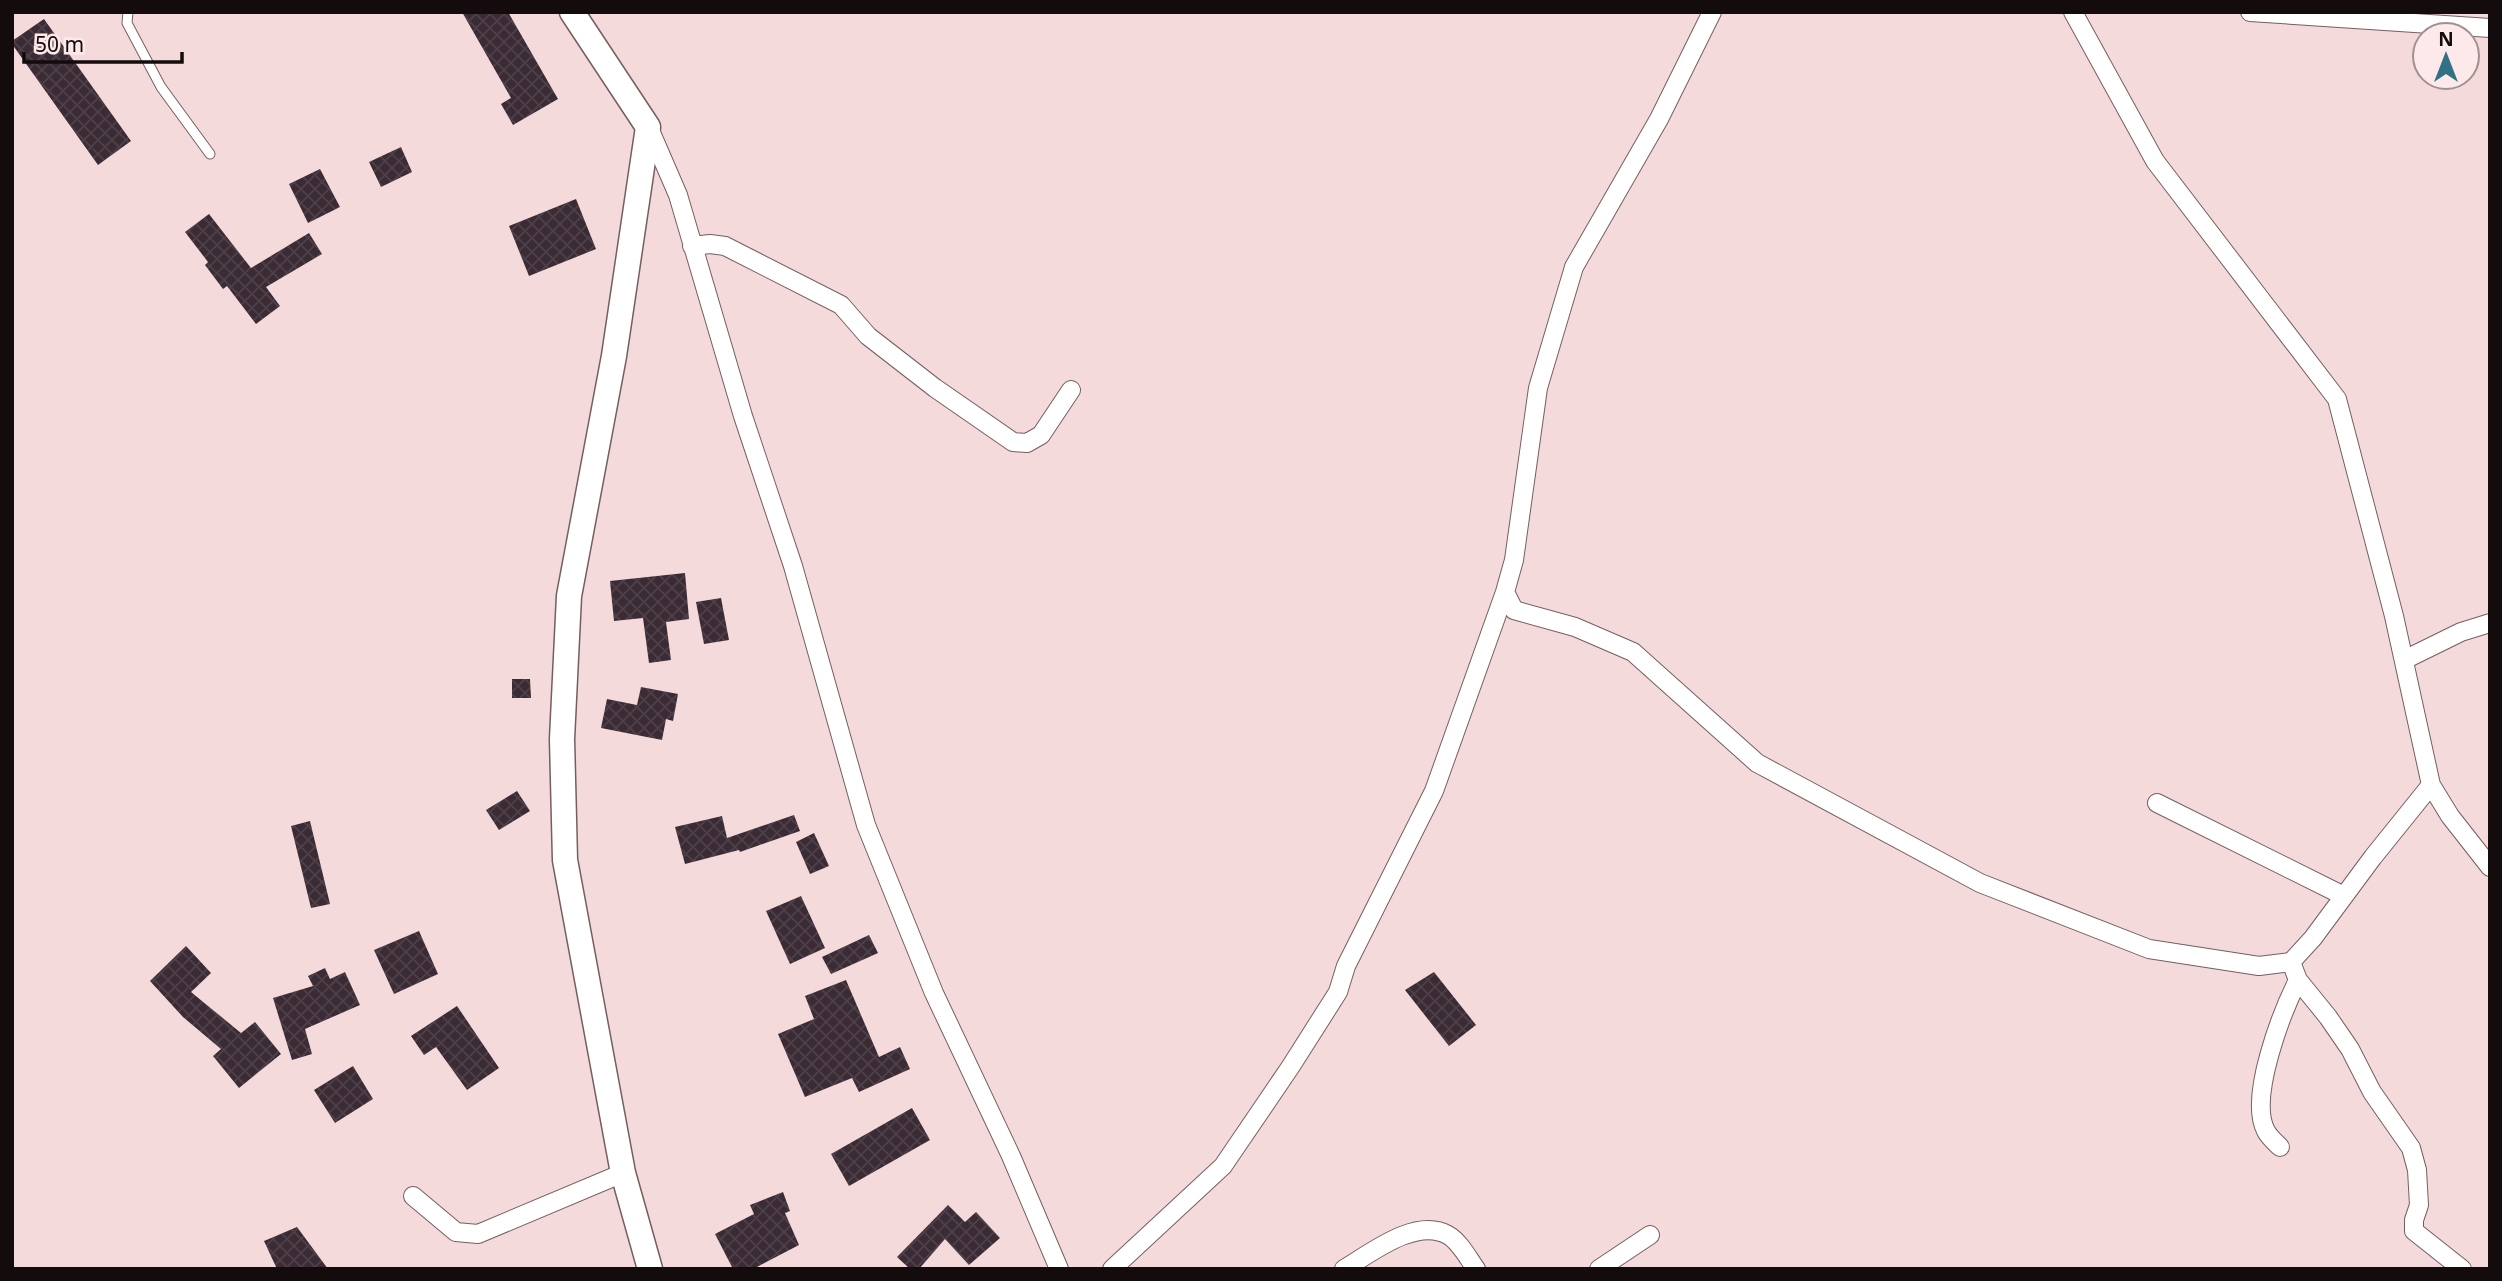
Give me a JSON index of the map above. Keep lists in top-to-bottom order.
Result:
{
  "scale_bar": "50 m",
  "north": "top"
}
